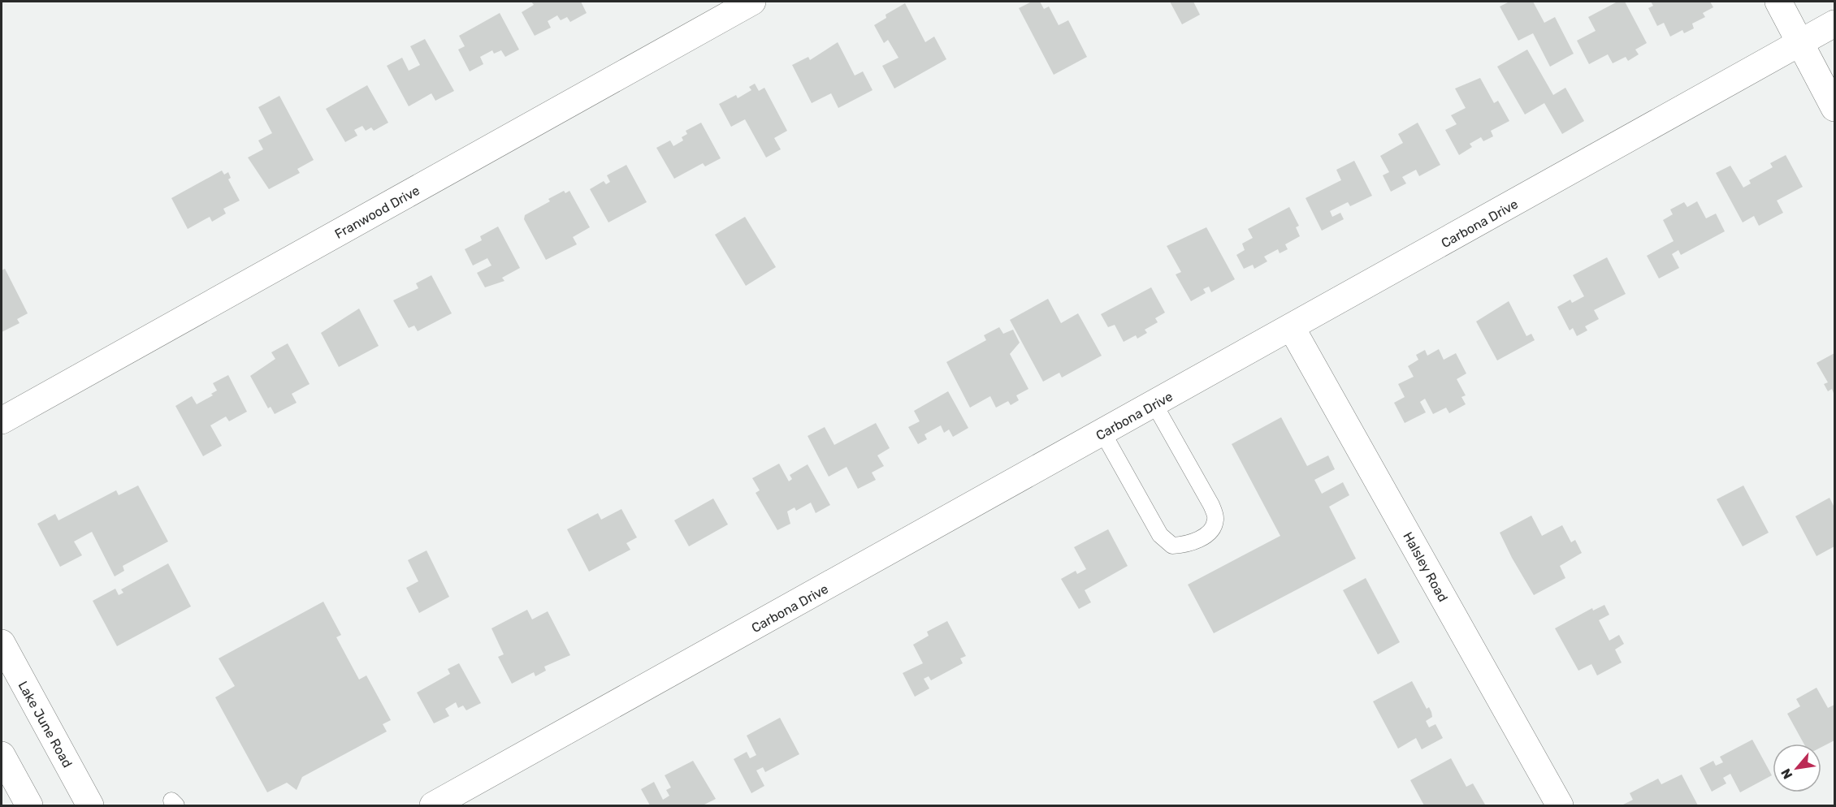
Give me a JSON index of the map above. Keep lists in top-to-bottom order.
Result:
{
  "streets": {
    "street": [
      "Franwood Drive",
      "Carbona Drive",
      "Halsley Road",
      "Lake June Road"
    ]
  },
  "crossings": [
    ["Carbona Drive", "Halsley Road"]
  ],
  "north": "bottom left"
}
